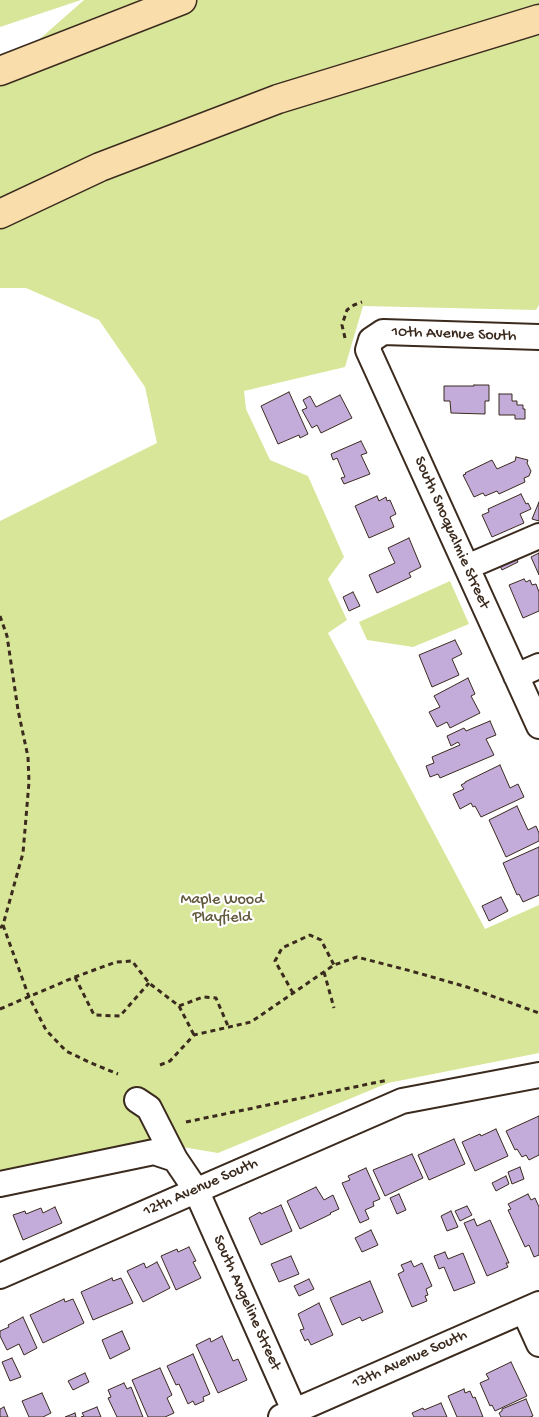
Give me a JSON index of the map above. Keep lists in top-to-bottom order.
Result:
{
  "streets": {
    "street": [
      "10th Avenue South",
      "South Snoqualmie Street",
      "12th Avenue South",
      "South Angeline Street",
      "13th Avenue South"
    ]
  },
  "crossings": [
    ["10th Avenue South", "South Snoqualmie Street"],
    ["12th Avenue South", "South Angeline Street"],
    ["South Angeline Street", "13th Avenue South"]
  ],
  "parks": ["Maple Wood Playfield"]
}
